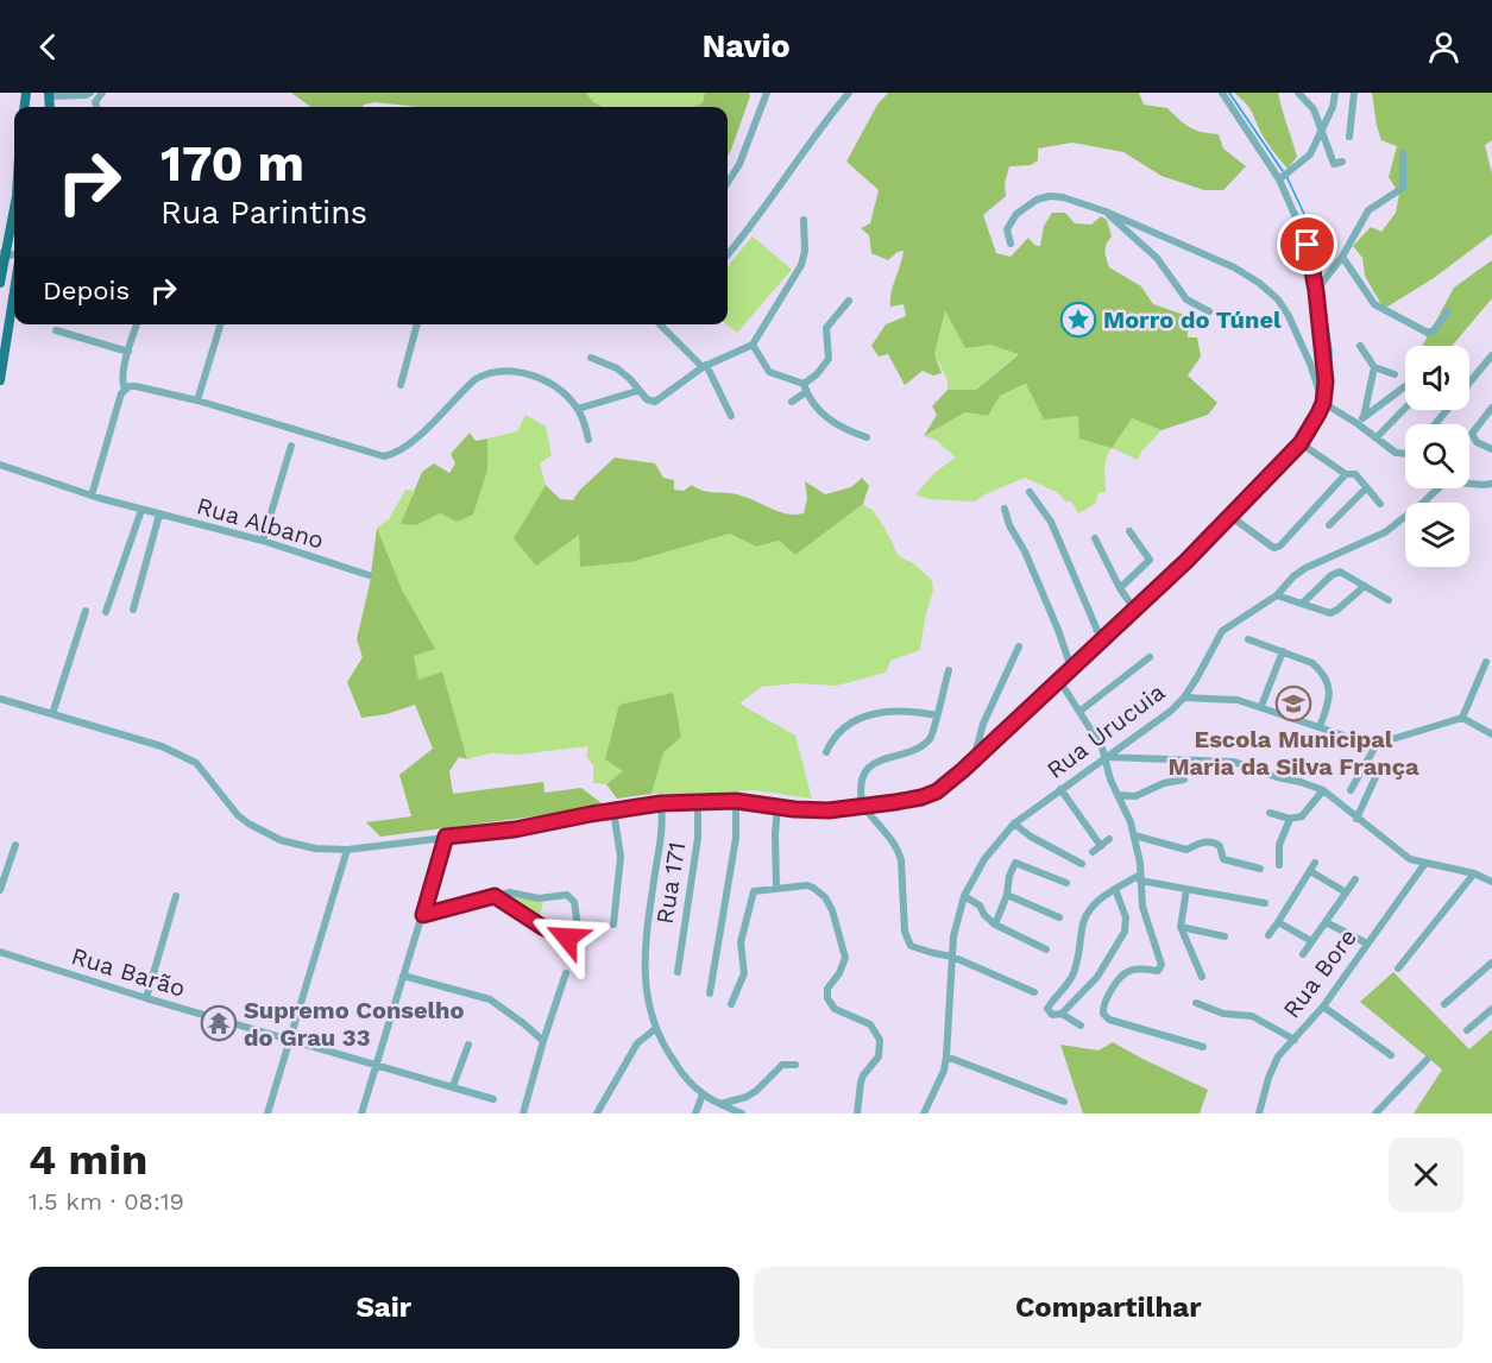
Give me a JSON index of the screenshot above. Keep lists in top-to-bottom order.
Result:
{
  "streets": {
    "street": [
      "Rua Albano",
      "Rua Urucuia",
      "Rua 171",
      "Rua Barão",
      "Rua Bore"
    ]
  },
  "places": {
    "place": ["Morro do Túnel"],
    "school or university": ["Escola Municipal Maria da Silva França"],
    "temple": ["Supremo Conselho do Grau 33"]
  },
  "page": {
    "header": "Navio",
    "turn": ["170 m", "Rua Parintins"],
    "then": "Depois",
    "heading": ["4 min", "1.5 km · 08:19"],
    "buttons": ["Sair", "Compartilhar"]
  }
}
